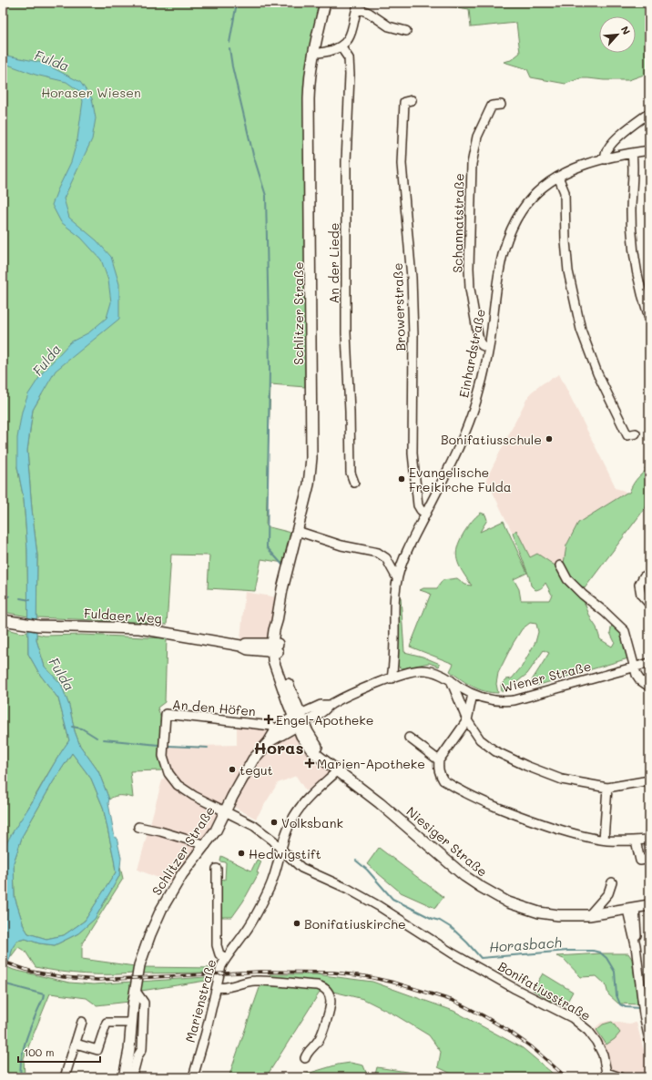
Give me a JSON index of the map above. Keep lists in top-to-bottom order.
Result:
{
  "streets": {
    "main road": ["Schlitzer Straße", "Fuldaer Weg", "Niesiger Straße"],
    "street": [
      "Schannatstraße",
      "An der Liede",
      "Browerstraße",
      "Einhardstraße",
      "Wiener Straße",
      "An den Höfen",
      "Bonifatiusstraße",
      "Marienstraße"
    ]
  },
  "crossings": [
    ["Schannatstraße", "Einhardstraße"],
    ["Browerstraße", "Einhardstraße"],
    ["Schlitzer Straße", "Fuldaer Weg"],
    ["Schlitzer Straße", "Wiener Straße"],
    ["Schlitzer Straße", "An den Höfen"],
    ["Schlitzer Straße", "Niesiger Straße"],
    ["Schlitzer Straße", "Bonifatiusstraße"],
    ["Einhardstraße", "Wiener Straße"],
    ["Wiener Straße", "Niesiger Straße"],
    ["An den Höfen", "Bonifatiusstraße"]
  ],
  "districts": ["Horas"],
  "water": ["Fulda", "Horasbach"],
  "parks": ["Horaser Wiesen"],
  "places": {
    "other": [
      "Bonifatiusschule",
      "Evangelische Freikirche Fulda",
      "tegut",
      "Volksbank",
      "Hedwigstift",
      "Bonifatiuskirche"
    ],
    "health": ["Engel-Apotheke", "Marien-Apotheke"]
  },
  "scale_bar": "100 m",
  "north": "top right"
}
